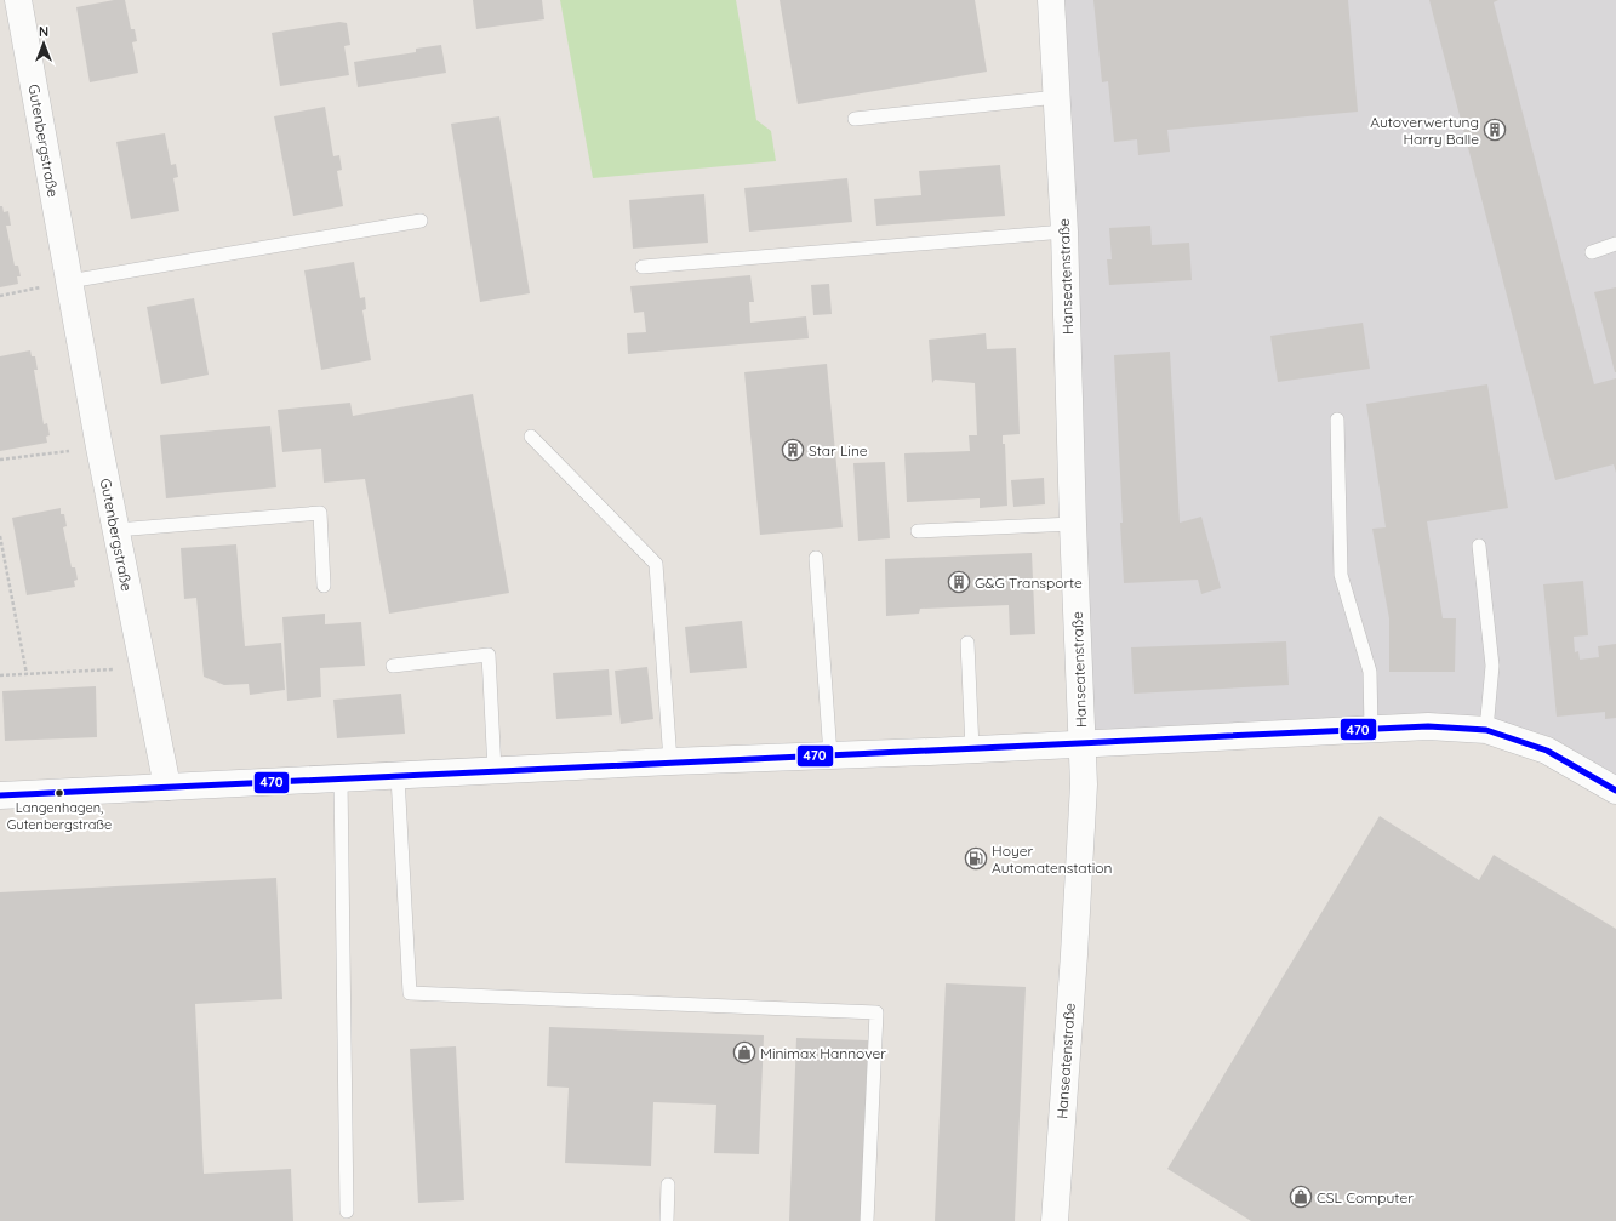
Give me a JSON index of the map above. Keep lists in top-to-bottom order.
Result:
{
  "streets": {
    "street": ["Gutenbergstraße", "Hanseatenstraße"]
  },
  "places": {
    "building": ["Autoverwertung Harry Balle", "Star Line", "G&G Transporte"],
    "other": ["Langenhagen, Gutenbergstraße"],
    "fuel station": ["Hoyer Automatenstation"],
    "shop": ["Minimax Hannover", "CSL Computer"]
  },
  "lines": ["transit line 470"],
  "north": "top"
}
